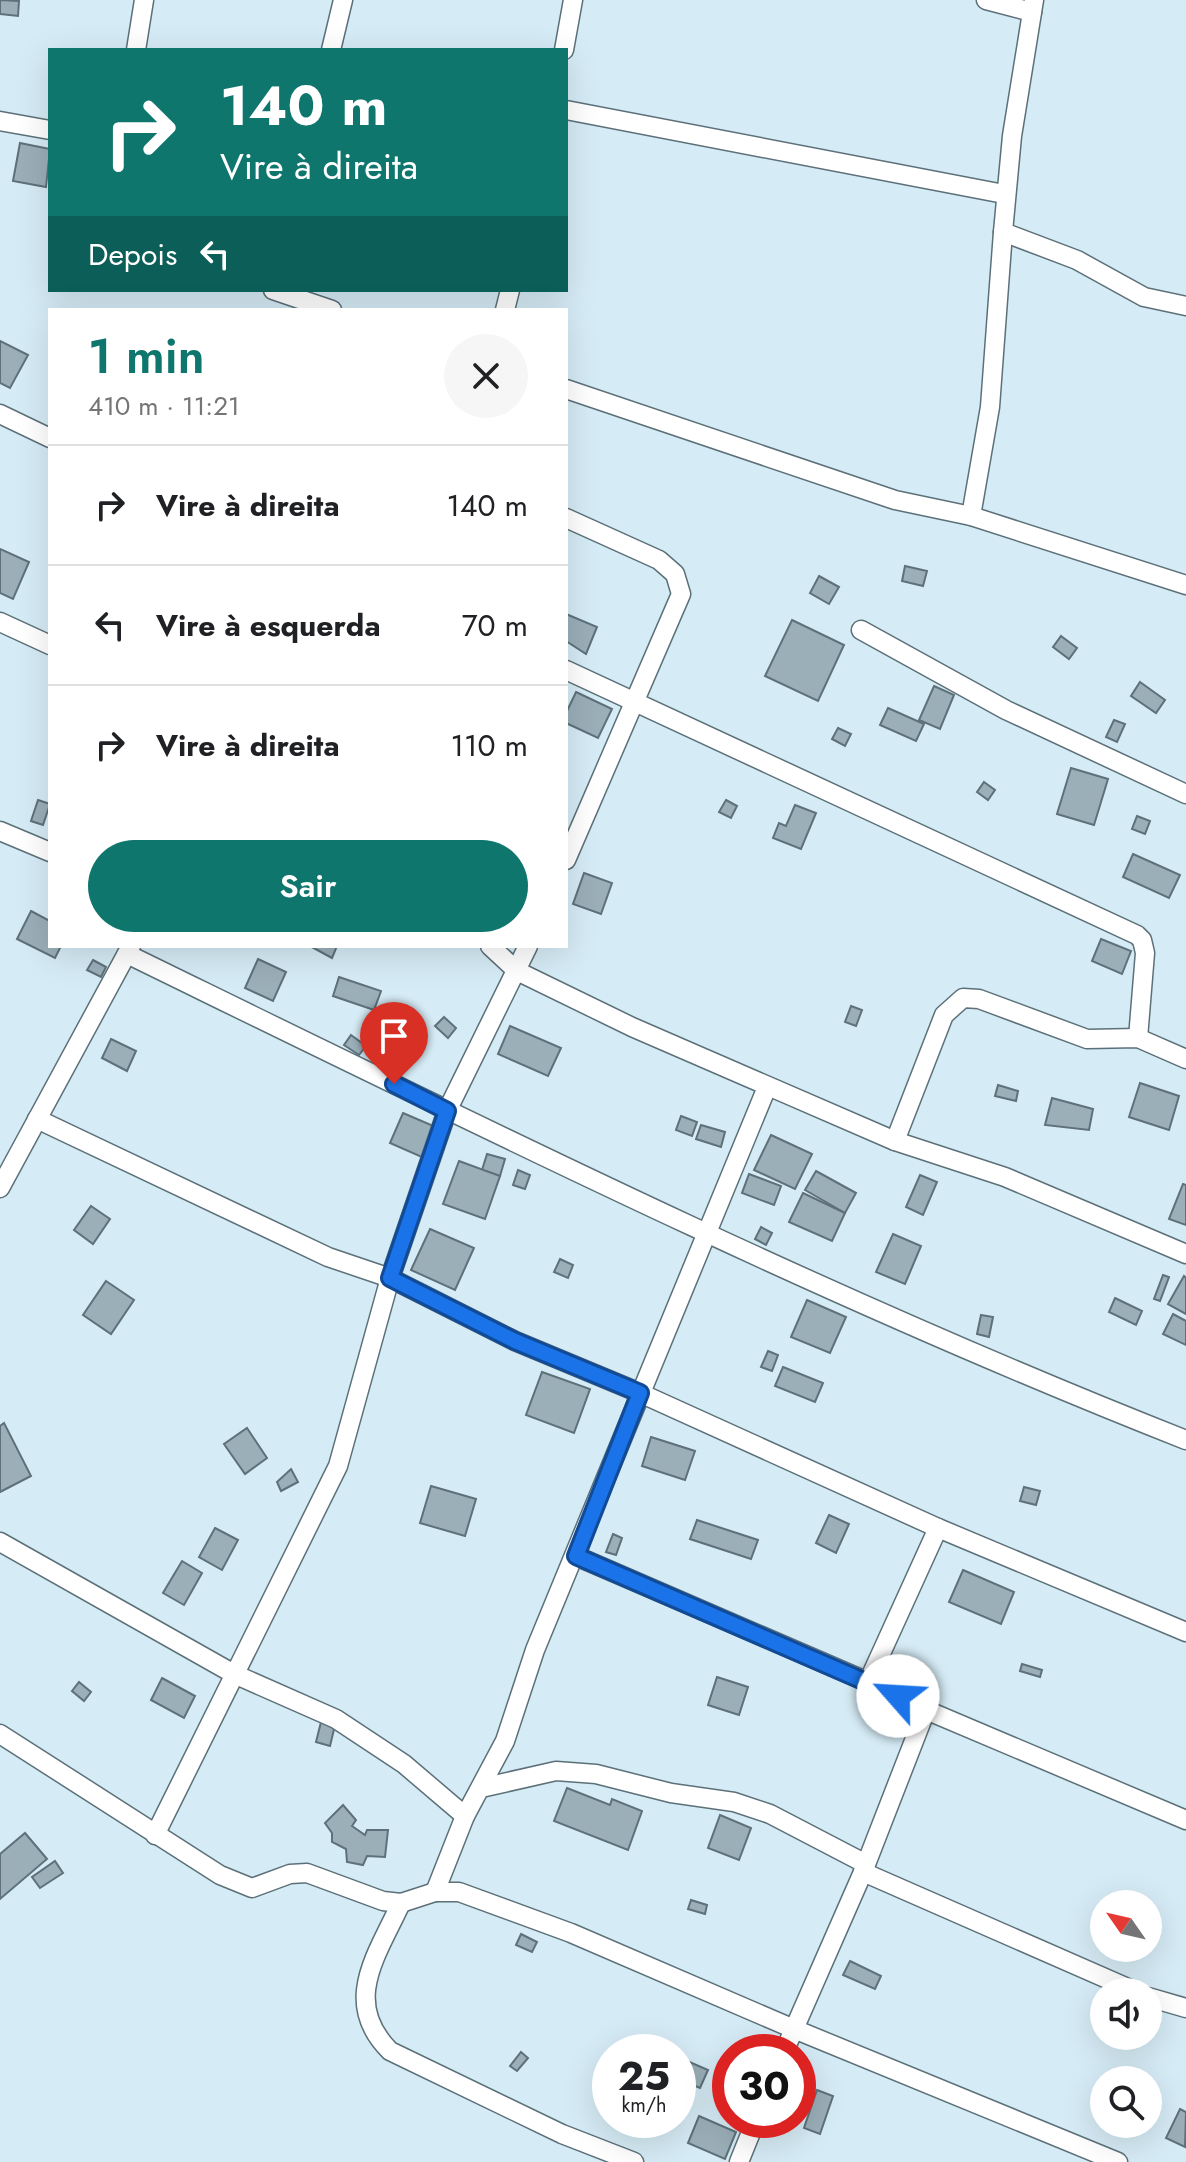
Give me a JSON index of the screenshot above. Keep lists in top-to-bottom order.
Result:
{
  "north": "top left",
  "page": {
    "turn": ["140 m", "Vire à direita"],
    "then": "Depois",
    "heading": ["1 min", "410 m · 11:21"],
    "list": [
      {
        "name": "Vire à direita",
        "value": "140 m"
      },
      {
        "name": "Vire à esquerda",
        "value": "70 m"
      },
      {
        "name": "Vire à direita",
        "value": "110 m"
      }
    ],
    "buttons": "Sair",
    "speed": "25 km/h",
    "limit": "30"
  }
}
